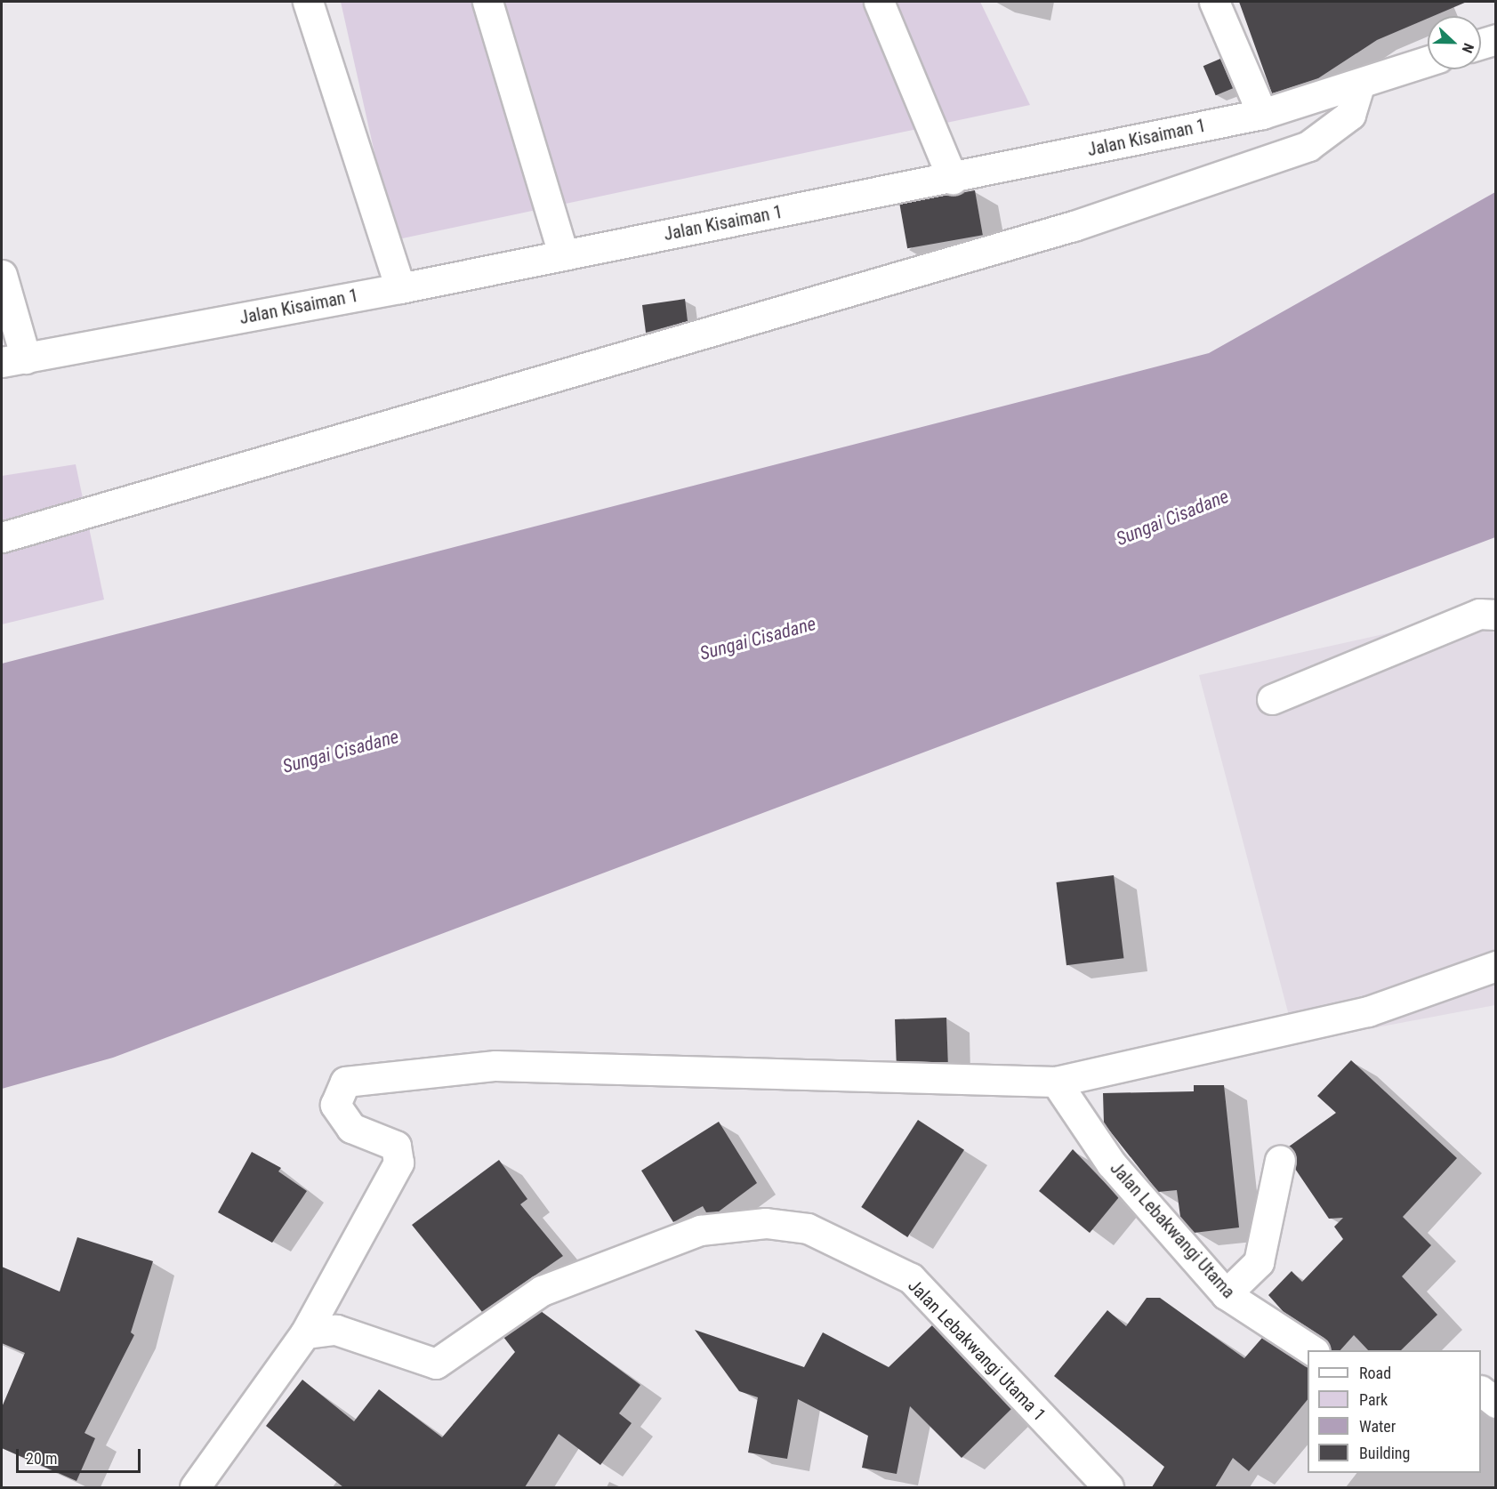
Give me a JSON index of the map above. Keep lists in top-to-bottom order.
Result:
{
  "streets": {
    "street": ["Jalan Kisaiman 1", "Jalan Lebakwangi Utama", "Jalan Lebakwangi Utama 1"]
  },
  "water": ["Sungai Cisadane"],
  "legend": [
    "Road",
    "Park",
    "Water",
    "Building"
  ],
  "scale_bar": "20 m",
  "north": "right"
}
